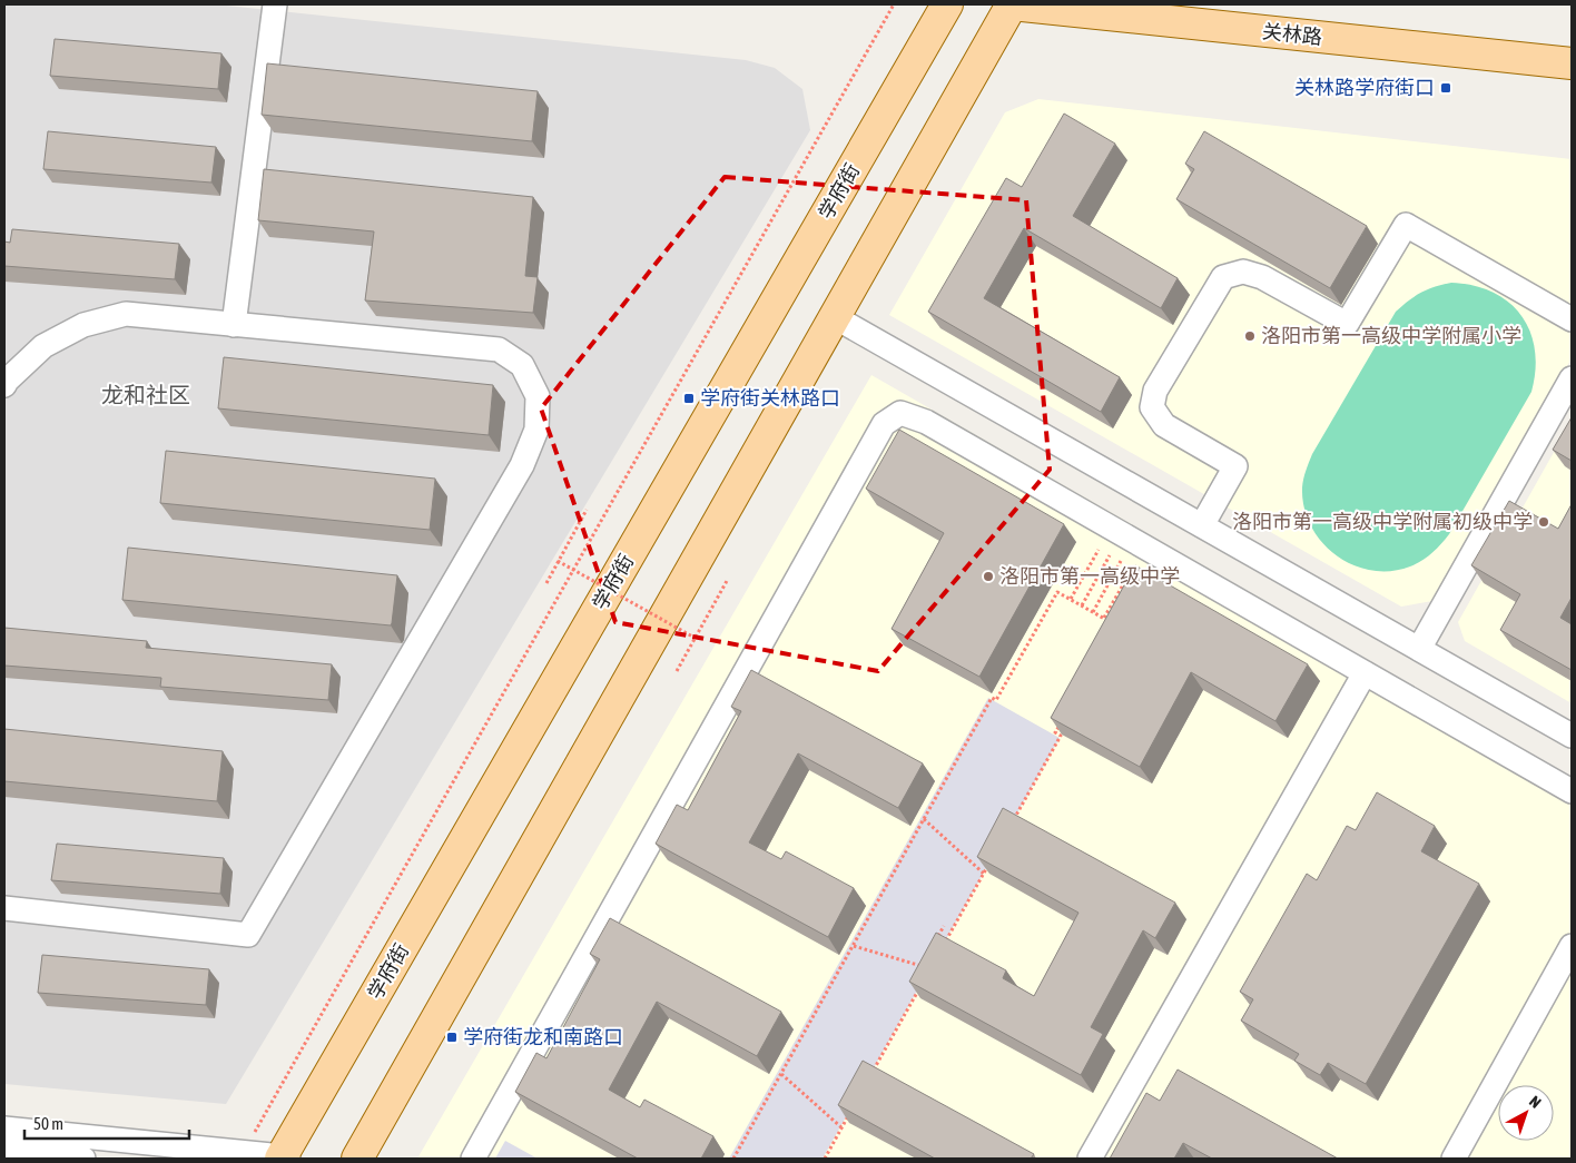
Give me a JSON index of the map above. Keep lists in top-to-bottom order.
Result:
{
  "streets": {
    "main road": ["关林路", "学府街"]
  },
  "districts": ["龙和社区"],
  "places": {
    "transit": ["关林路学府街口", "学府街关林路口", "学府街龙和南路口"],
    "other": ["洛阳市第一高级中学附属小学", "洛阳市第一高级中学附属初级中学", "洛阳市第一高级中学"]
  },
  "scale_bar": "50 m",
  "north": "top right"
}
